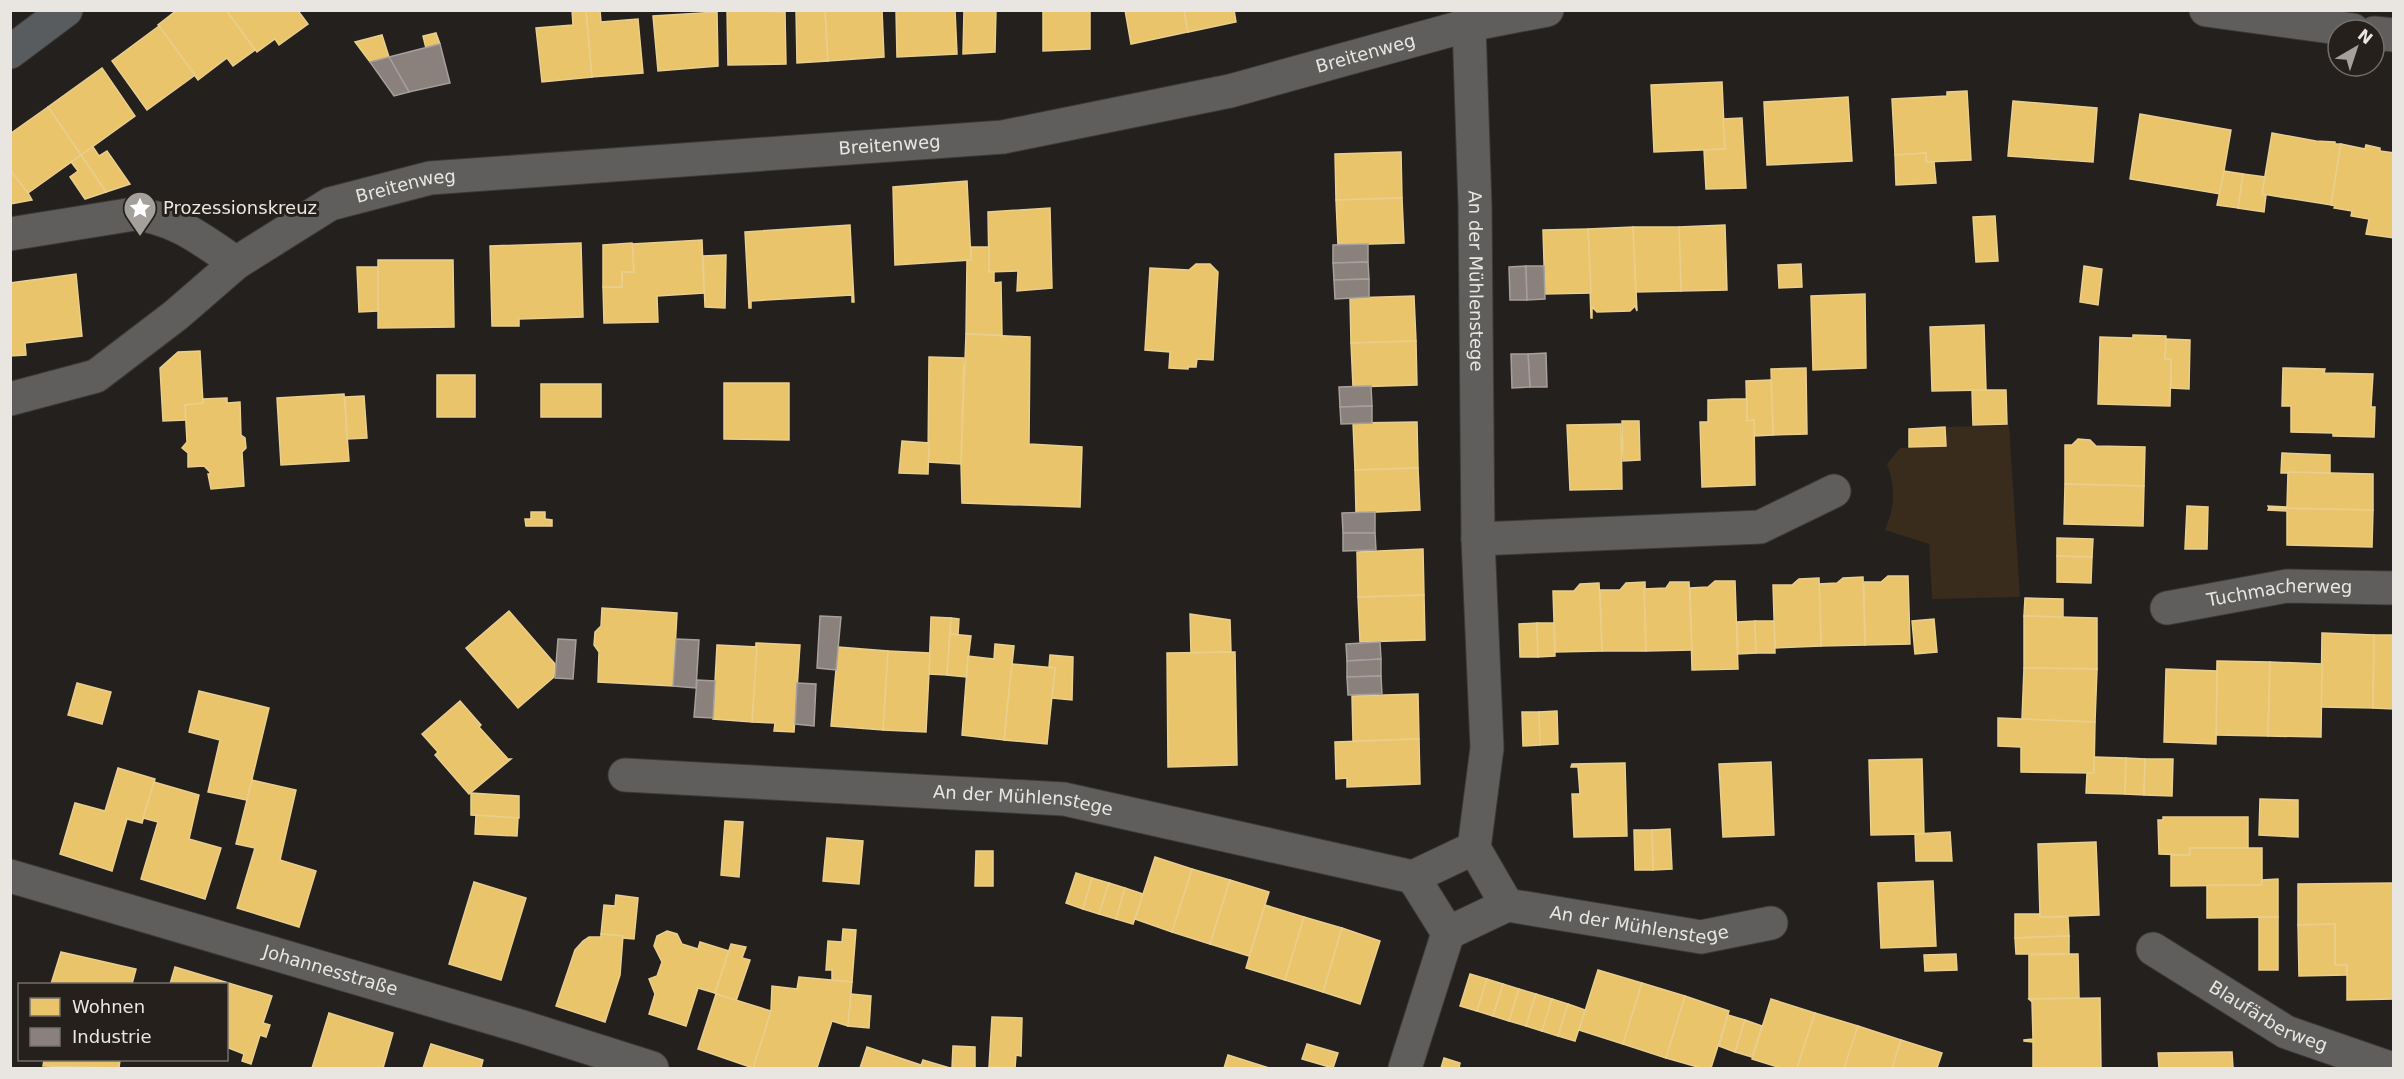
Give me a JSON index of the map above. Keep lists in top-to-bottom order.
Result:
{
  "streets": {
    "street": [
      "Breitenweg",
      "An der Mühlenstege",
      "Tuchmacherweg",
      "Johannesstraße",
      "Blaufärberweg"
    ]
  },
  "crossings": [
    ["Breitenweg", "An der Mühlenstege"]
  ],
  "places": {
    "place": ["Prozessionskreuz"]
  },
  "legend": ["Wohnen", "Industrie"],
  "north": "top right"
}
